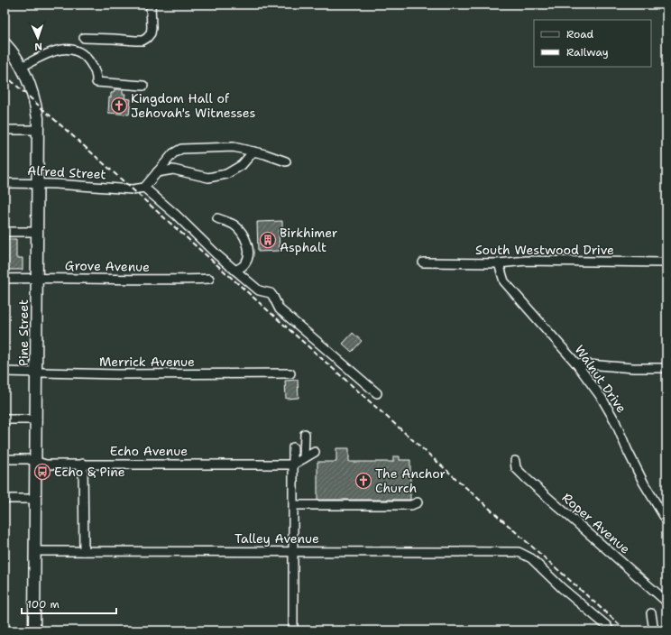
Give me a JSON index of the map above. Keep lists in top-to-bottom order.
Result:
{
  "streets": {
    "main road": ["Pine Street"],
    "street": [
      "Alfred Street",
      "South Westwood Drive",
      "Grove Avenue",
      "Merrick Avenue",
      "Walnut Drive",
      "Echo Avenue",
      "Roper Avenue",
      "Talley Avenue"
    ]
  },
  "crossings": [
    ["Alfred Street", "Pine Street"],
    ["South Westwood Drive", "Walnut Drive"],
    ["Grove Avenue", "Pine Street"],
    ["Pine Street", "Merrick Avenue"],
    ["Pine Street", "Echo Avenue"],
    ["Pine Street", "Talley Avenue"]
  ],
  "places": {
    "church": ["Kingdom Hall of Jehovah's Witnesses", "The Anchor Church"],
    "building": ["Birkhimer Asphalt"],
    "bus stop": ["Echo & Pine"]
  },
  "legend": ["Road", "Railway"],
  "scale_bar": "100 m",
  "north": "bottom"
}
